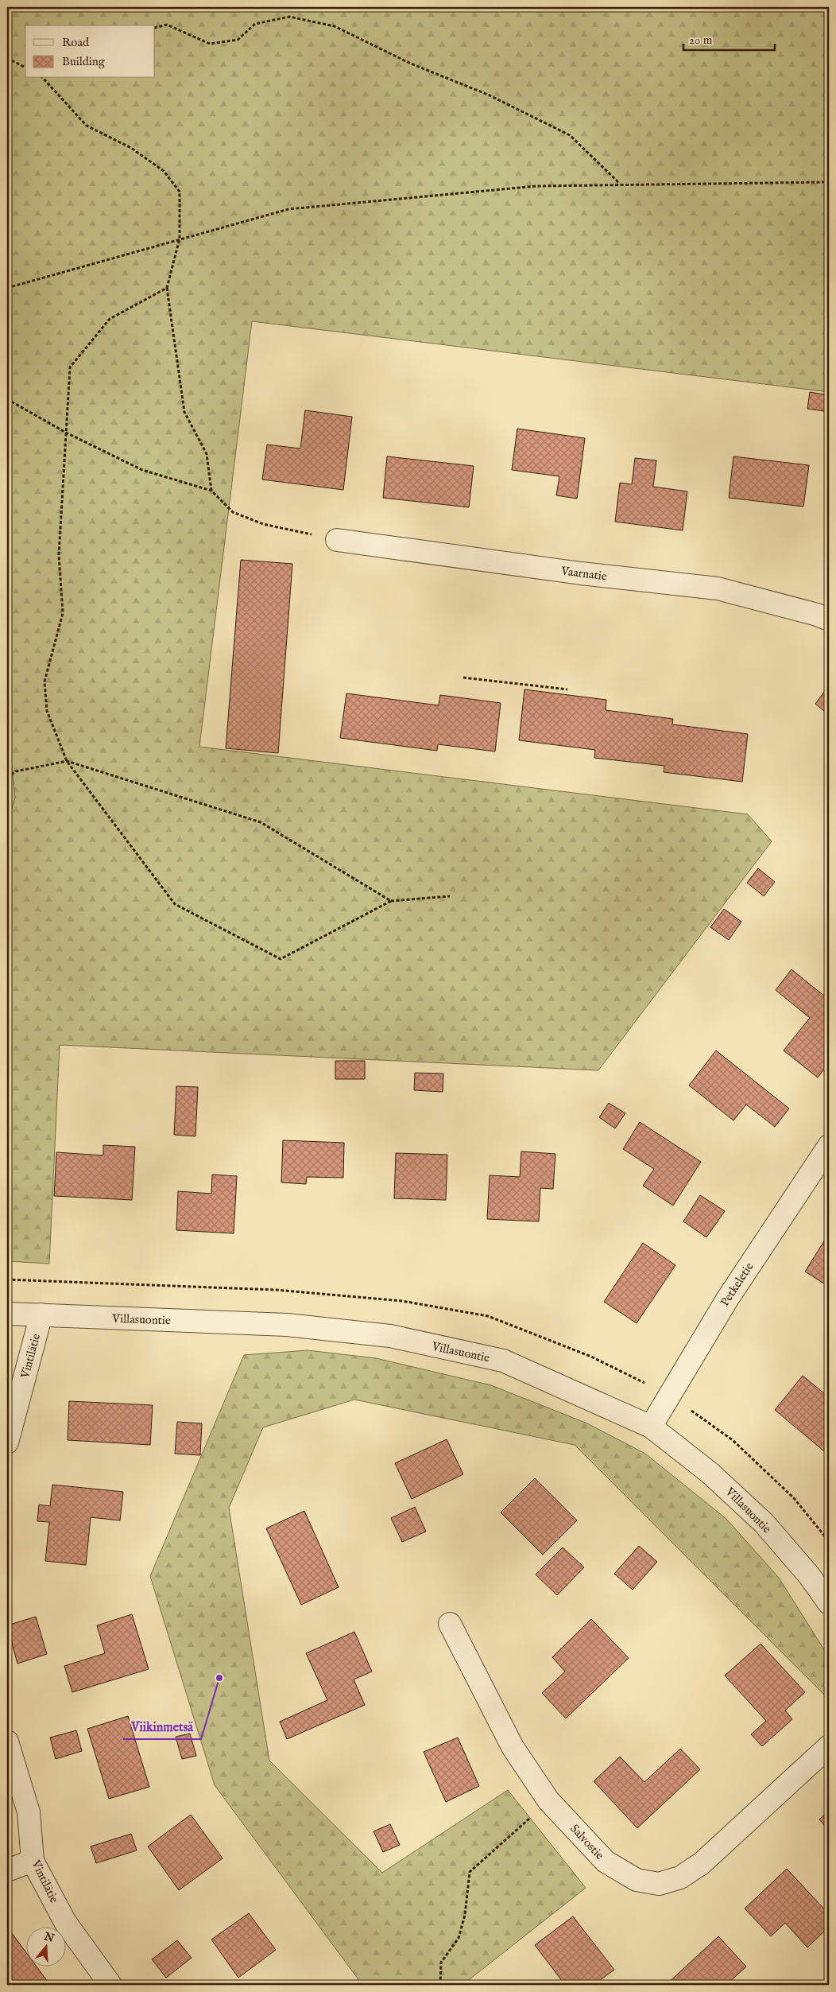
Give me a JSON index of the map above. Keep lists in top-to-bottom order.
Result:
{
  "streets": {
    "street": [
      "Vaarnatie",
      "Petkeletie",
      "Villasuontie",
      "Vintilätie",
      "Salvostie"
    ]
  },
  "crossings": [
    ["Petkeletie", "Villasuontie"],
    ["Villasuontie", "Vintilätie"]
  ],
  "places": ["Viikinmetsä"],
  "legend": ["Road", "Building"],
  "scale_bar": "20 m",
  "north": "top"
}
